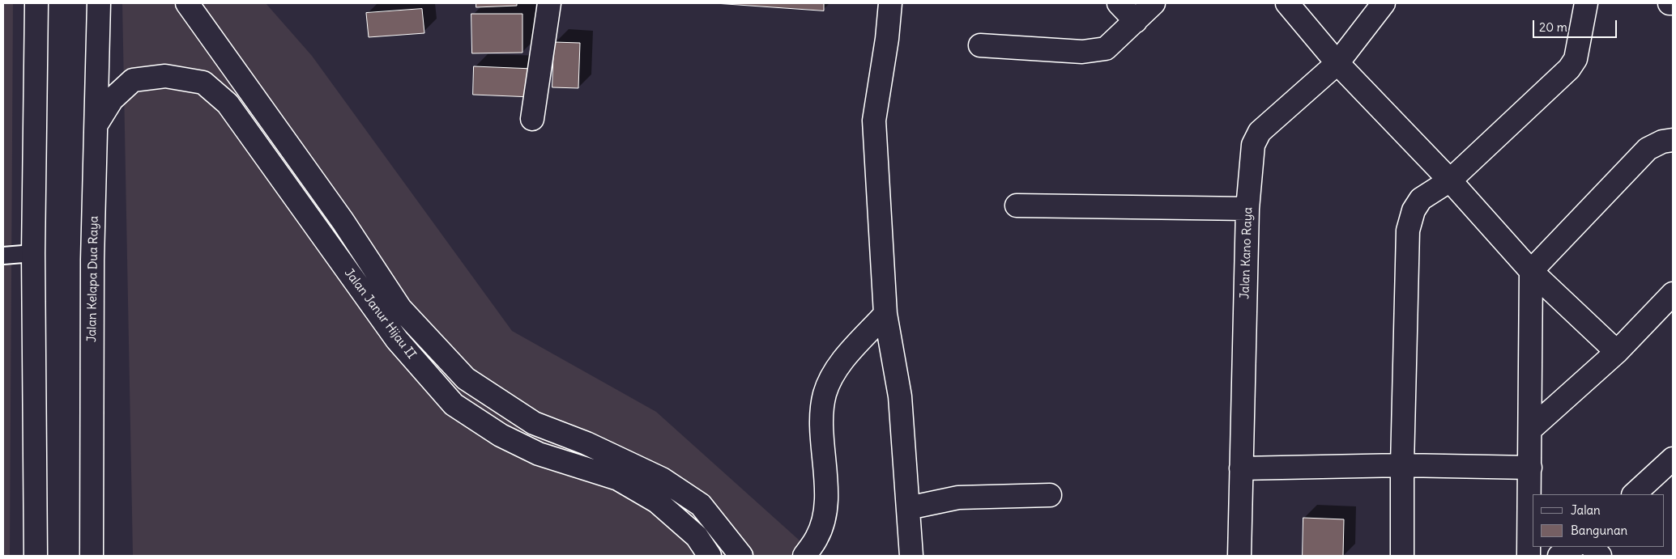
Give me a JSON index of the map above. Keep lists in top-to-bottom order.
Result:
{
  "streets": {
    "street": ["Jalan Kano Raya", "Jalan Kelapa Dua Raya", "Jalan Janur Hijau II"]
  },
  "crossings": [
    ["Jalan Kelapa Dua Raya", "Jalan Janur Hijau II"]
  ],
  "legend": ["Jalan", "Bangunan"],
  "scale_bar": "20 m"
}
